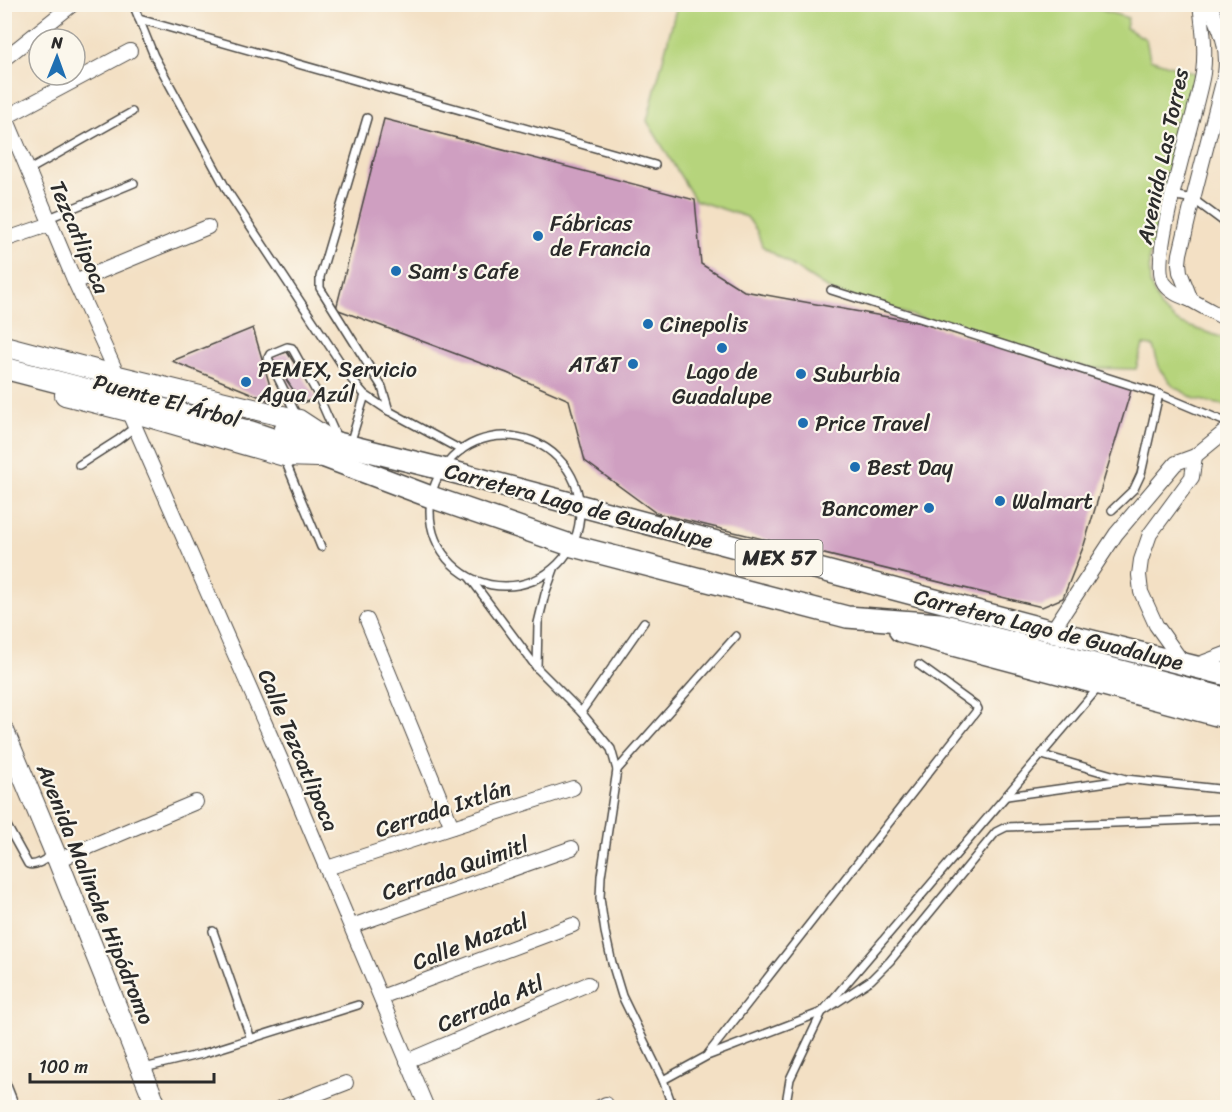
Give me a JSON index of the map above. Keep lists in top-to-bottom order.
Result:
{
  "streets": {
    "main road": ["Puente El Árbol", "Carretera Lago de Guadalupe", "MEX 57"],
    "street": [
      "Avenida Las Torres",
      "Tezcatlipoca",
      "Calle Tezcatlipoca",
      "Cerrada Ixtlán",
      "Cerrada Quimitl",
      "Avenida Malinche Hipódromo",
      "Calle Mazatl",
      "Cerrada Atl"
    ]
  },
  "crossings": [
    ["Tezcatlipoca", "Carretera Lago de Guadalupe"],
    ["Puente El Árbol", "Carretera Lago de Guadalupe"],
    ["Carretera Lago de Guadalupe", "Calle Tezcatlipoca"],
    ["Calle Tezcatlipoca", "Cerrada Ixtlán"],
    ["Calle Tezcatlipoca", "Cerrada Quimitl"],
    ["Calle Tezcatlipoca", "Calle Mazatl"],
    ["Calle Tezcatlipoca", "Cerrada Atl"]
  ],
  "places": [
    "Fábricas de Francia",
    "Sam's Cafe",
    "Cinepolis",
    "Lago de Guadalupe",
    "AT&T",
    "Suburbia",
    "PEMEX, Servicio Agua Azúl",
    "Price Travel",
    "Best Day",
    "Walmart",
    "Bancomer"
  ],
  "scale_bar": "100 m",
  "north": "top"
}
